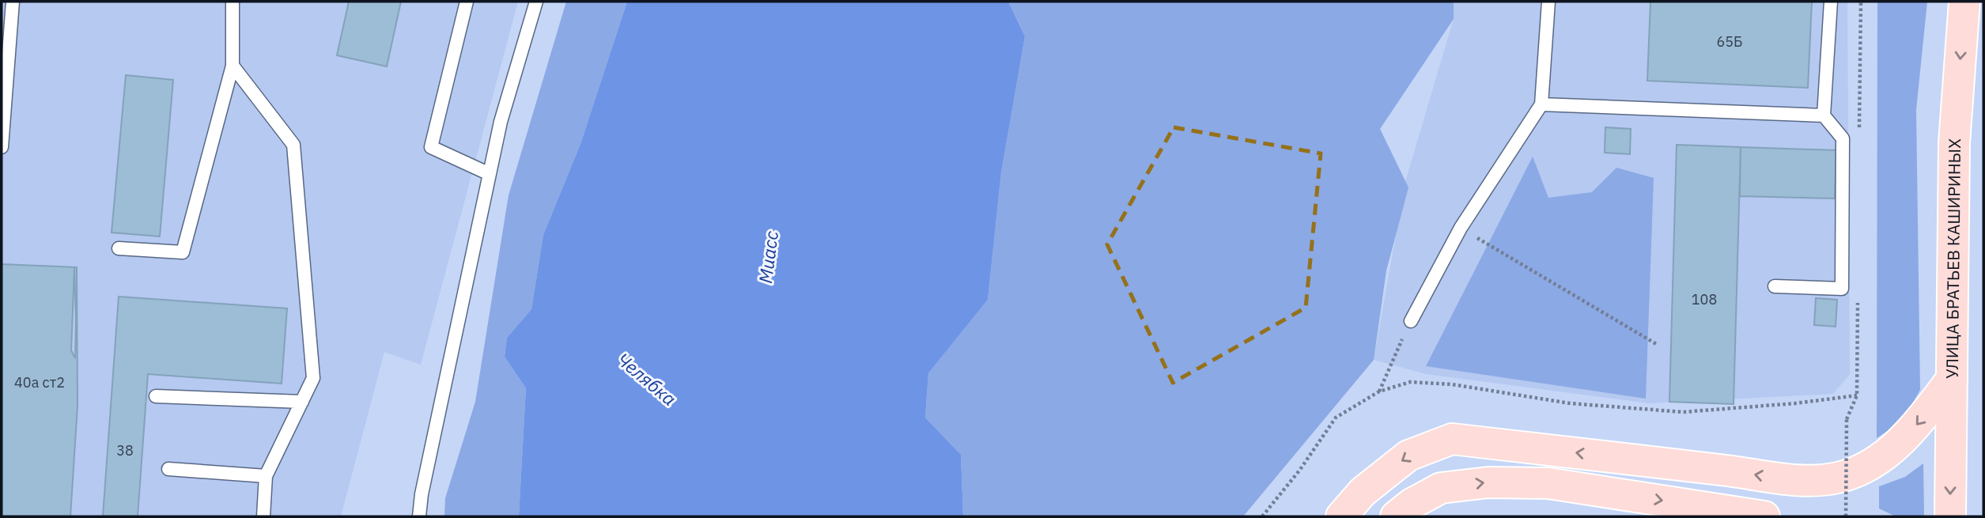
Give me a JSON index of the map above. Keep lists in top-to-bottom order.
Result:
{
  "streets": {
    "main road": ["УЛИЦА БРАТЬЕВ КАШИРИНЫХ"]
  },
  "one_way": ["УЛИЦА БРАТЬЕВ КАШИРИНЫХ"],
  "water": ["Миасс", "Челябка"],
  "house_numbers": [
    "65Б",
    "108",
    "40а ст2",
    "38"
  ]
}
